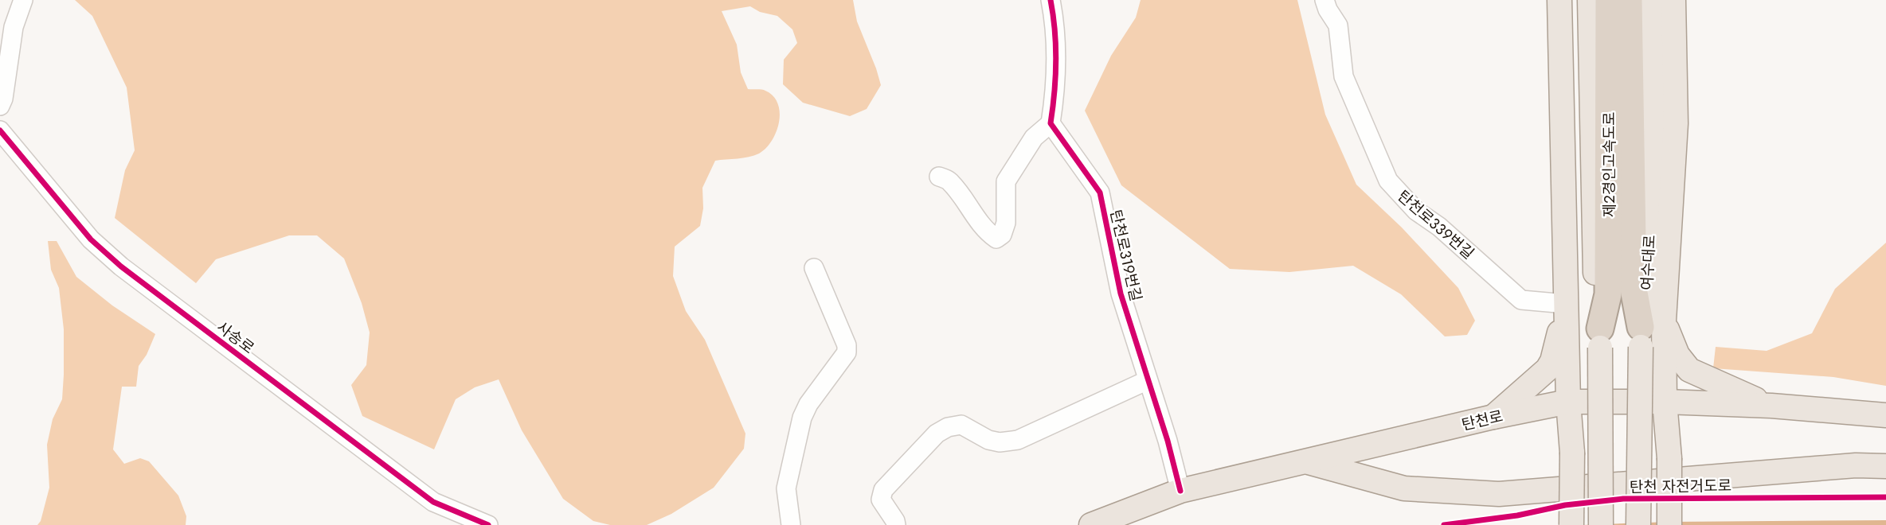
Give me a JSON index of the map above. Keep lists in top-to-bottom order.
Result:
{
  "streets": {
    "highway": ["제2경인고속도로"],
    "main road": ["여수대로", "탄천로"],
    "street": ["탄천로339번길", "탄천로319번길", "사송로"],
    "cycle path": ["탄천 자전거도로"]
  },
  "crossings": [
    ["제2경인고속도로", "여수대로"],
    ["탄천로319번길", "탄천로"]
  ]
}
